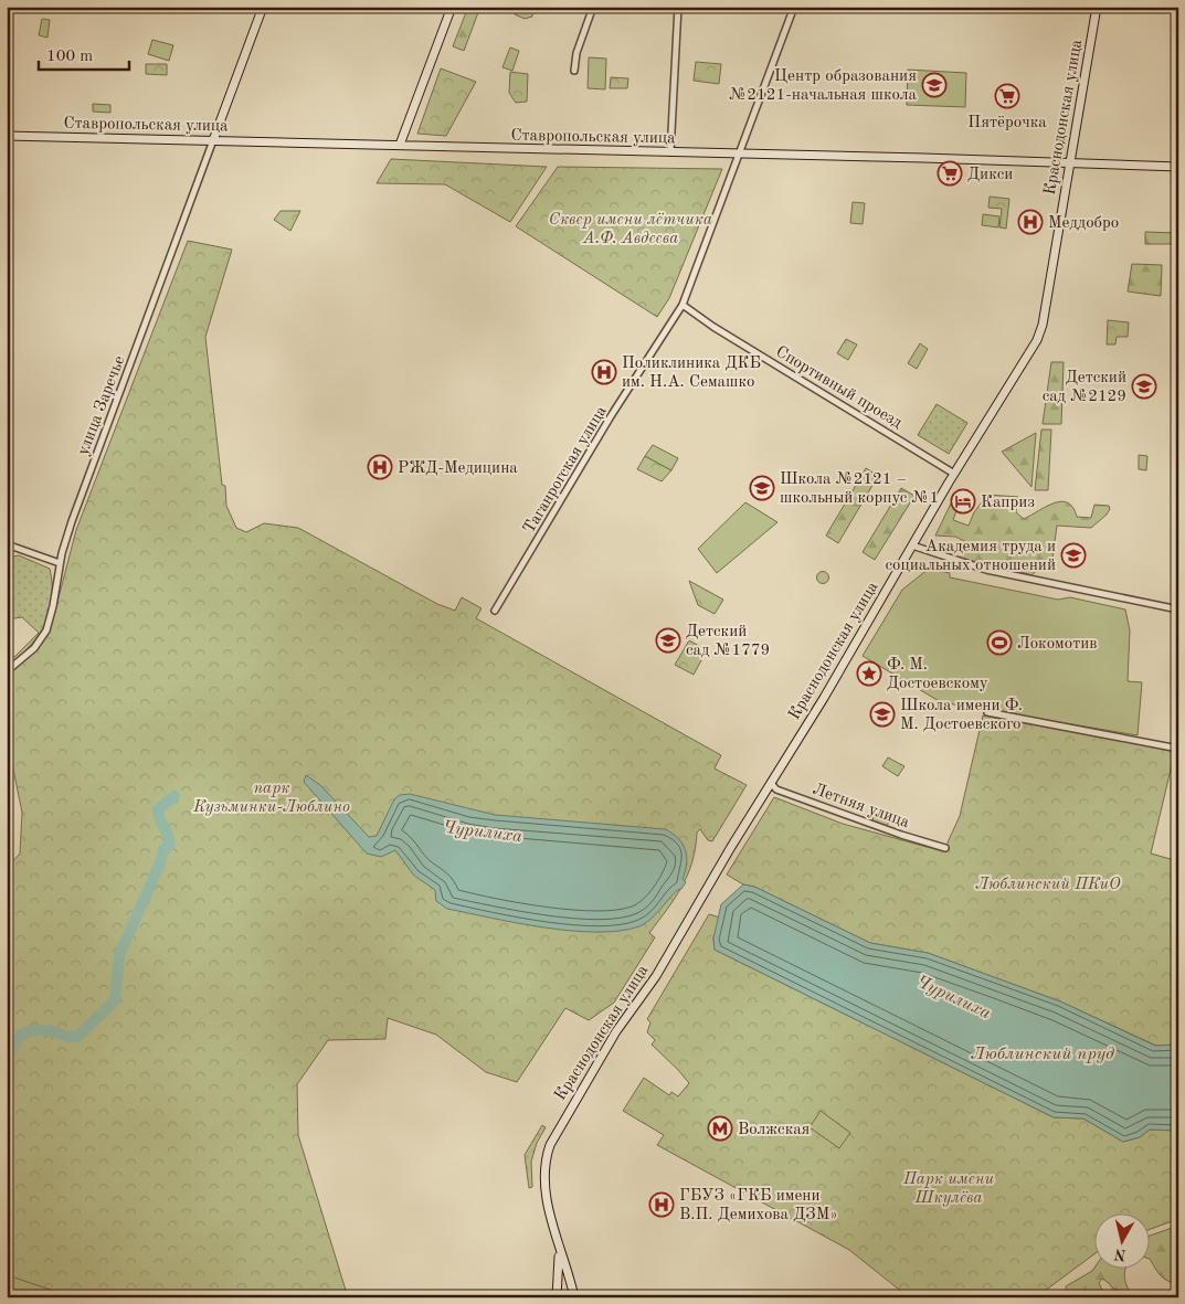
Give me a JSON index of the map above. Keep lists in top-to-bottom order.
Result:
{
  "streets": {
    "main road": ["Краснодонская улица", "Ставропольская улица"],
    "street": [
      "Спортивный проезд",
      "улица Заречье",
      "Таганрогская улица",
      "Летняя улица"
    ]
  },
  "crossings": [
    ["Краснодонская улица", "Ставропольская улица"],
    ["Краснодонская улица", "Спортивный проезд"],
    ["Краснодонская улица", "Летняя улица"],
    ["Ставропольская улица", "улица Заречье"],
    ["Ставропольская улица", "Таганрогская улица"],
    ["Спортивный проезд", "Таганрогская улица"]
  ],
  "water": ["Чурилиха", "Люблинский пруд"],
  "parks": [
    "Сквер имени лётчика А.Ф. Авдеева",
    "парк Кузьминки-Люблино",
    "Люблинский ПКиО",
    "Парк имени Шкулёва"
  ],
  "places": {
    "school or university": [
      "Центр образования №2121-начальная школа",
      "Детский сад №2129",
      "Школа №2121 – школьный корпус №1",
      "Академия труда и социальных отношений",
      "Детский сад №1779",
      "Школа имени Ф. М. Достоевского"
    ],
    "supermarket": ["Пятёрочка", "Дикси"],
    "hospital": [
      "Меддобро",
      "Поликлиника ДКБ им. Н.А. Семашко",
      "РЖД-Медицина",
      "ГБУЗ «ГКБ имени В.П. Демихова ДЗМ»"
    ],
    "hotel": ["Каприз"],
    "sports": ["Локомотив"],
    "place": ["Ф. М. Достоевскому"],
    "metro station": ["Волжская"]
  },
  "scale_bar": "100 m",
  "north": "bottom"
}
